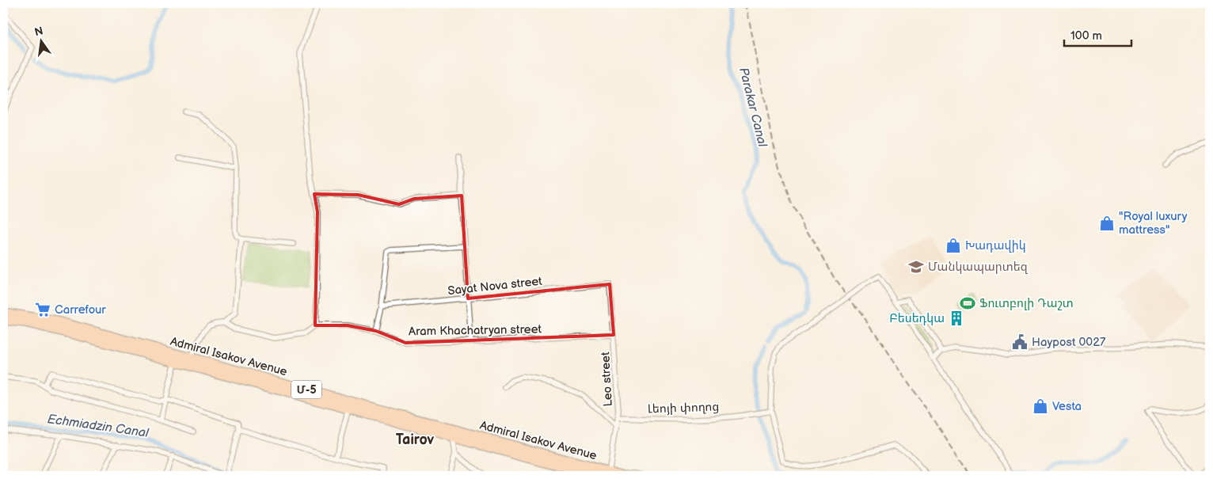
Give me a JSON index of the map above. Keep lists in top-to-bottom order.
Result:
{
  "streets": {
    "highway": ["Admiral Isakov Avenue", "Մ-5"],
    "street": [
      "Sayat Nova street",
      "Aram Khachatryan street",
      "Leo street",
      "Լեոյի փողոց"
    ]
  },
  "crossings": [
    ["Sayat Nova street", "Leo street"],
    ["Aram Khachatryan street", "Leo street"],
    ["Admiral Isakov Avenue", "Leo street"],
    ["Admiral Isakov Avenue", "Մ-5"],
    ["Leo street", "Մ-5"],
    ["Leo street", "Լեոյի փողոց"]
  ],
  "districts": ["Tairov"],
  "water": ["Parakar Canal", "Echmiadzin Canal"],
  "places": {
    "shop": ["\"Royal luxury mattress\"", "Խադավիկ", "Vesta"],
    "school or university": ["Մանկապարտեզ"],
    "sports": ["Ֆուտբոլի Դաշտ"],
    "supermarket": ["Carrefour"],
    "building": ["Բեսեդկա"],
    "public building": ["Haypost 0027"]
  },
  "scale_bar": "100 m",
  "north": "top"
}
